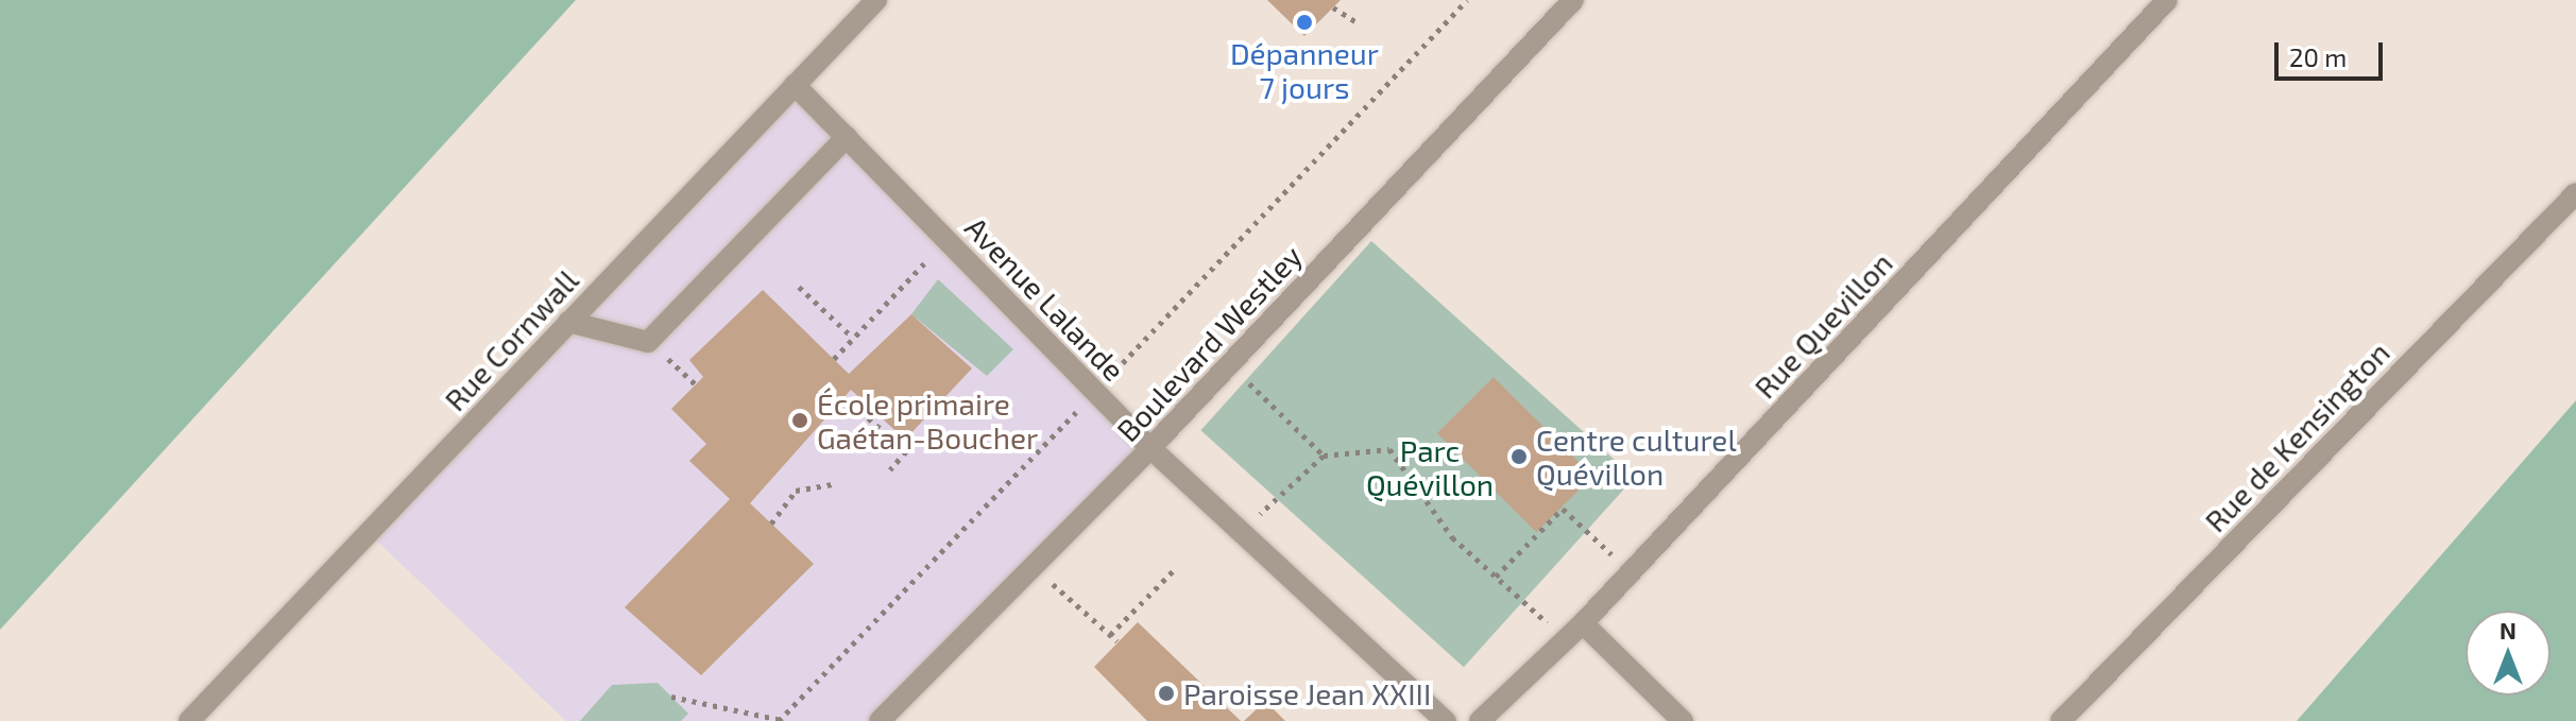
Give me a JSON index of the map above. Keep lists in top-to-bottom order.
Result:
{
  "streets": {
    "street": [
      "Avenue Lalande",
      "Rue Quevillon",
      "Rue Cornwall",
      "Boulevard Westley",
      "Rue de Kensington"
    ]
  },
  "crossings": [
    ["Avenue Lalande", "Rue Cornwall"],
    ["Avenue Lalande", "Boulevard Westley"]
  ],
  "parks": ["Parc Quévillon"],
  "places": [
    "Dépanneur 7 jours",
    "École primaire Gaétan-Boucher",
    "Centre culturel Quévillon",
    "Paroisse Jean XXIII"
  ],
  "scale_bar": "20 m",
  "north": "top"
}
